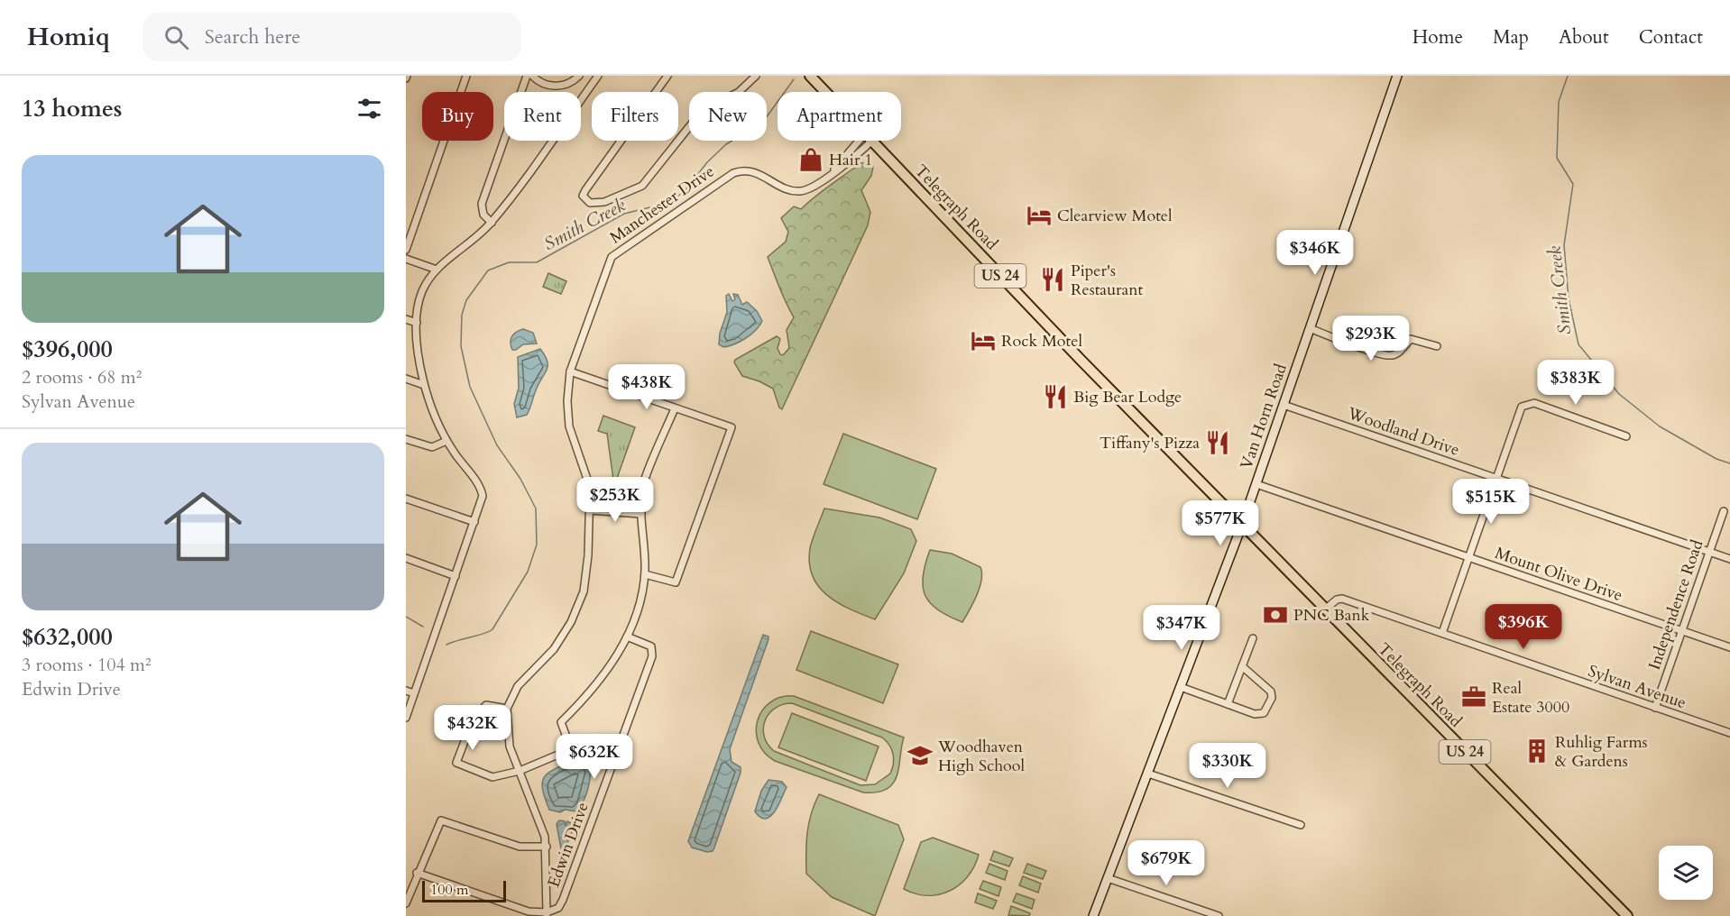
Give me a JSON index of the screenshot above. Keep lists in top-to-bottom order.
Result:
{
  "streets": {
    "main road": ["Telegraph Road", "US 24"],
    "street": [
      "Manchester Drive",
      "Van Horn Road",
      "Woodland Drive",
      "Mount Olive Drive",
      "Independence Road",
      "Sylvan Avenue",
      "Edwin Drive"
    ]
  },
  "crossings": [
    ["Manchester Drive", "Telegraph Road"],
    ["Telegraph Road", "Van Horn Road"],
    ["Telegraph Road", "Sylvan Avenue"],
    ["Van Horn Road", "Woodland Drive"],
    ["Van Horn Road", "Mount Olive Drive"],
    ["Woodland Drive", "Independence Road"],
    ["Mount Olive Drive", "Independence Road"],
    ["Independence Road", "Sylvan Avenue"]
  ],
  "water": ["Smith Creek"],
  "places": {
    "shop": ["Hair 1"],
    "hotel": ["Clearview Motel", "Rock Motel"],
    "restaurant": ["Piper's Restaurant", "Big Bear Lodge", "Tiffany's Pizza"],
    "bank": ["PNC Bank"],
    "office": ["Real Estate 3000"],
    "building": ["Ruhlig Farms & Gardens"],
    "school or university": ["Woodhaven High School"]
  },
  "scale_bar": "100 m",
  "page": {
    "header": "Homiq",
    "search": "Search here",
    "nav": [
      "Home",
      "Map",
      "About",
      "Contact"
    ],
    "heading": "13 homes",
    "chip": [
      "Buy",
      "Rent",
      "Filters",
      "New",
      "Apartment"
    ],
    "list": [
      {
        "name": "$396,000",
        "note": "2 rooms · 68 m² · Sylvan Avenue"
      },
      {
        "name": "$632,000",
        "note": "3 rooms · 104 m² · Edwin Drive"
      }
    ],
    "price": [
      "$346K",
      "$293K",
      "$383K",
      "$438K",
      "$253K",
      "$515K",
      "$577K",
      "$396K",
      "$347K",
      "$432K",
      "$632K",
      "$330K",
      "$679K"
    ],
    "scale": "100 m"
  }
}
